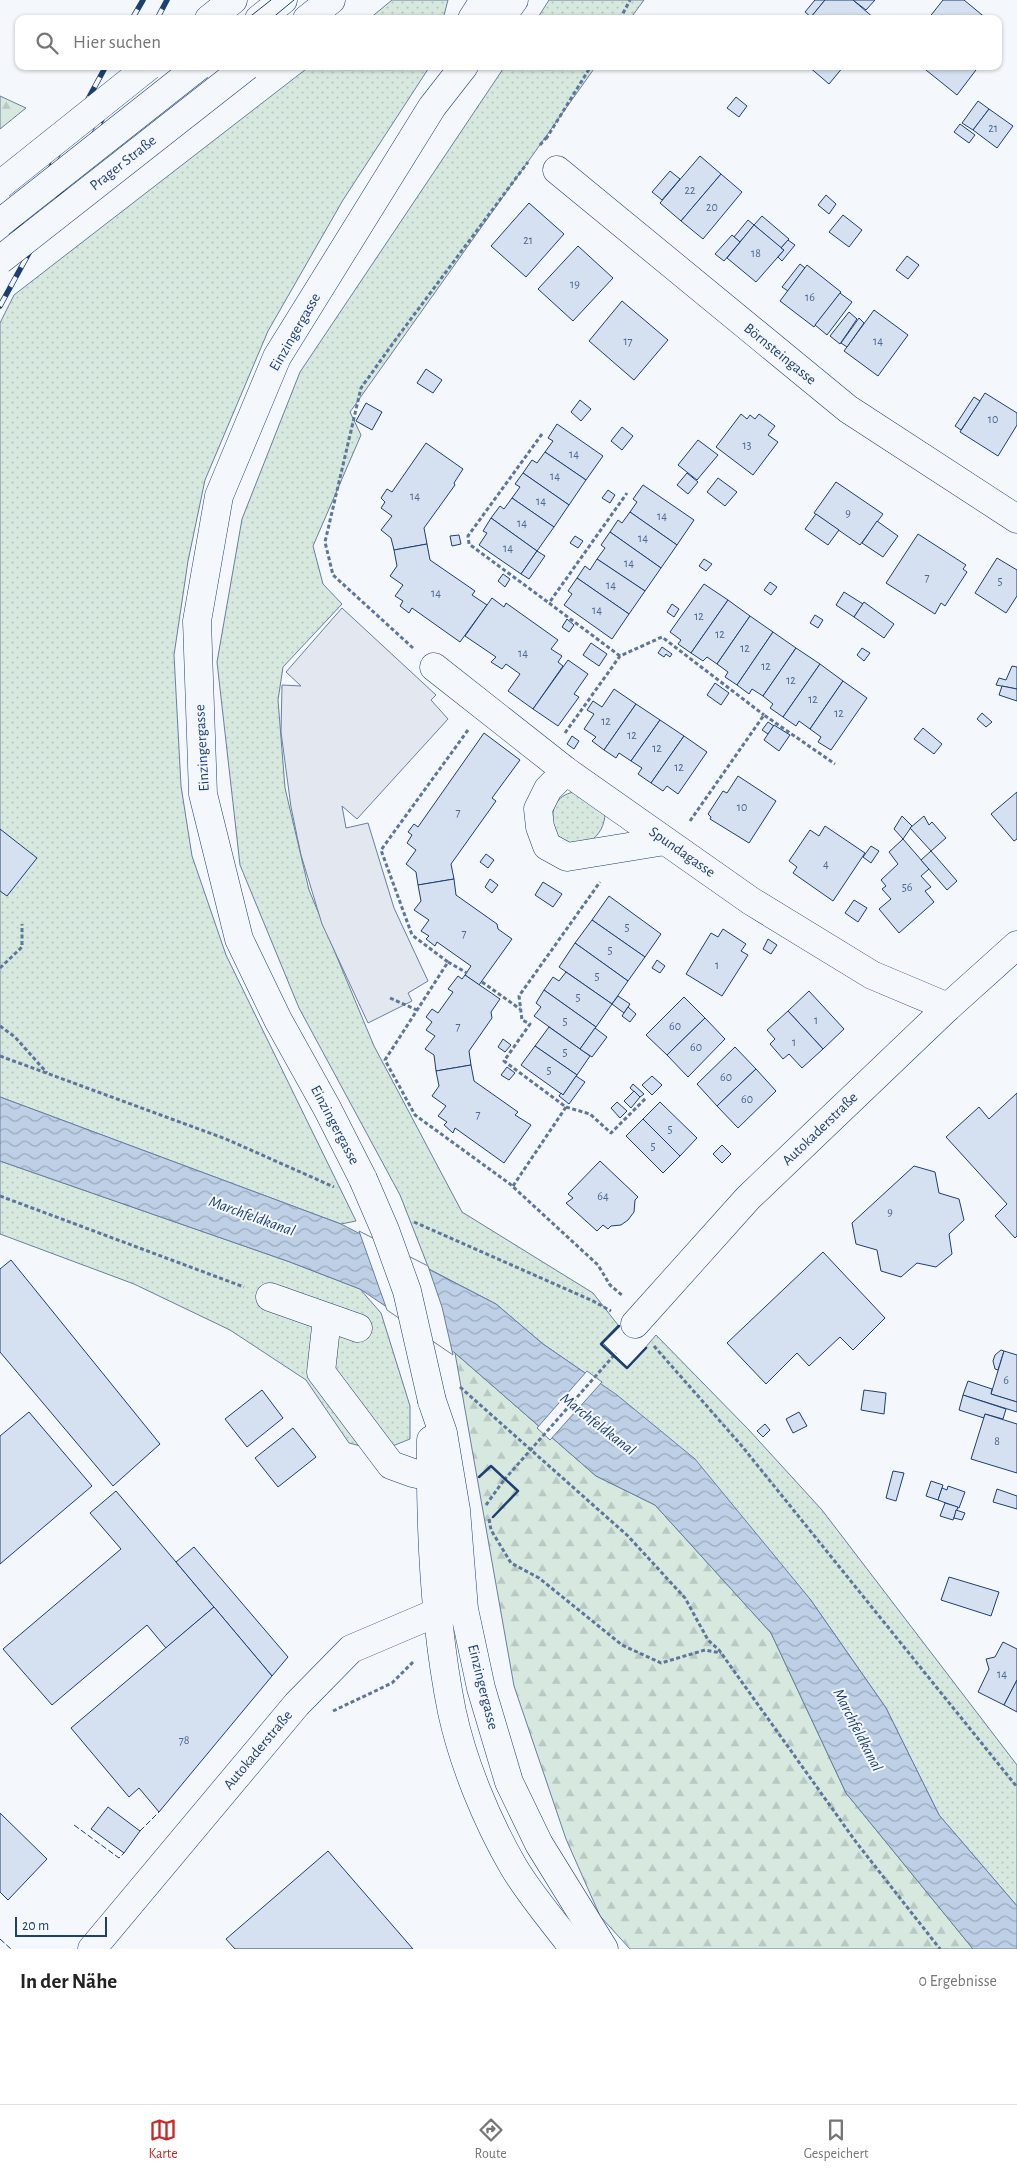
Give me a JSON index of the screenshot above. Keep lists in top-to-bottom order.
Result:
{
  "streets": {
    "main road": [
      "Prager Straße",
      "Einzingergasse",
      "Börnsteingasse",
      "Spundagasse",
      "Autokaderstraße"
    ]
  },
  "crossings": [
    ["Einzingergasse", "Autokaderstraße"],
    ["Spundagasse", "Autokaderstraße"]
  ],
  "water": ["Marchfeldkanal"],
  "house_numbers": [
    "21",
    "22",
    "20",
    "21",
    "18",
    "19",
    "16",
    "17",
    "14",
    "10",
    "13",
    "14",
    "14",
    "14",
    "14",
    "9",
    "14",
    "14",
    "14",
    "14",
    "14",
    "7",
    "5",
    "14",
    "14",
    "14",
    "12",
    "12",
    "12",
    "14",
    "12",
    "12",
    "12",
    "12",
    "12",
    "12",
    "12",
    "12",
    "10",
    "7",
    "4",
    "56",
    "5",
    "7",
    "5",
    "1",
    "5",
    "5",
    "1",
    "5",
    "7",
    "60",
    "1",
    "60",
    "5",
    "5",
    "60",
    "60",
    "7",
    "5",
    "5",
    "64",
    "9",
    "6",
    "8",
    "14",
    "78"
  ],
  "scale_bar": "20 m",
  "page": {
    "search": "Hier suchen",
    "scale": "20 m",
    "heading": ["In der Nähe", "0 Ergebnisse"],
    "nav": ["Karte", "Route", "Gespeichert"]
  }
}
